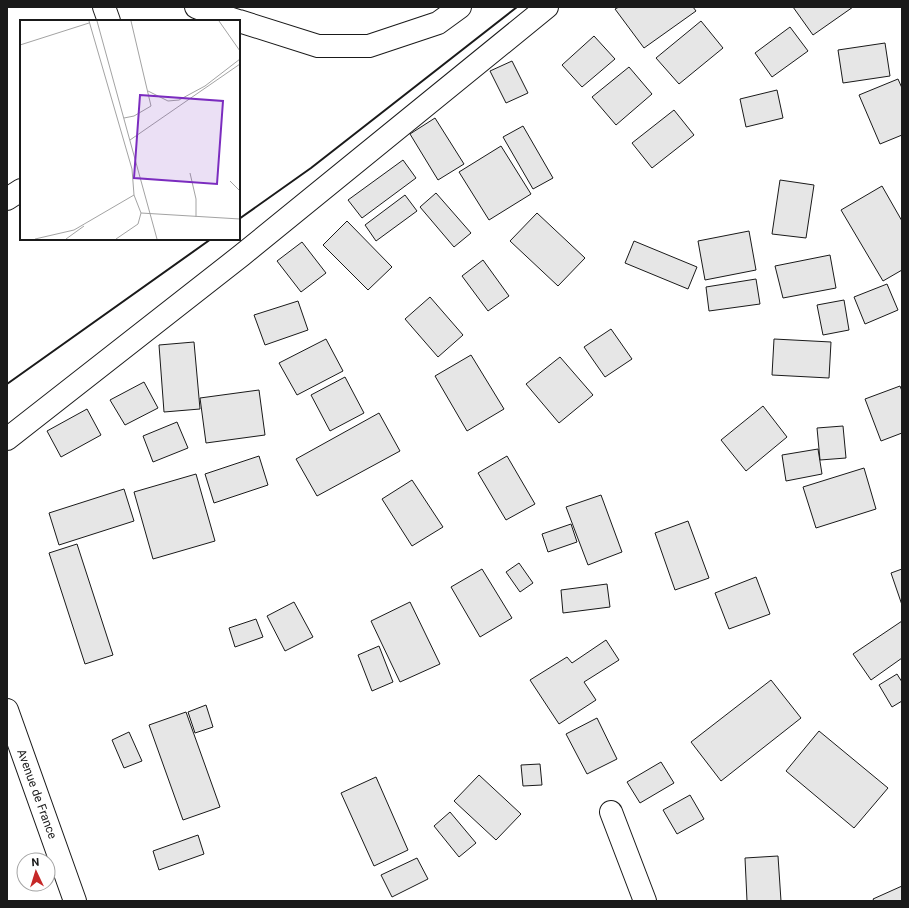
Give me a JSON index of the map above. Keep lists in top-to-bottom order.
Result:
{
  "streets": {
    "street": ["Avenue de France"]
  },
  "north": "top"
}
